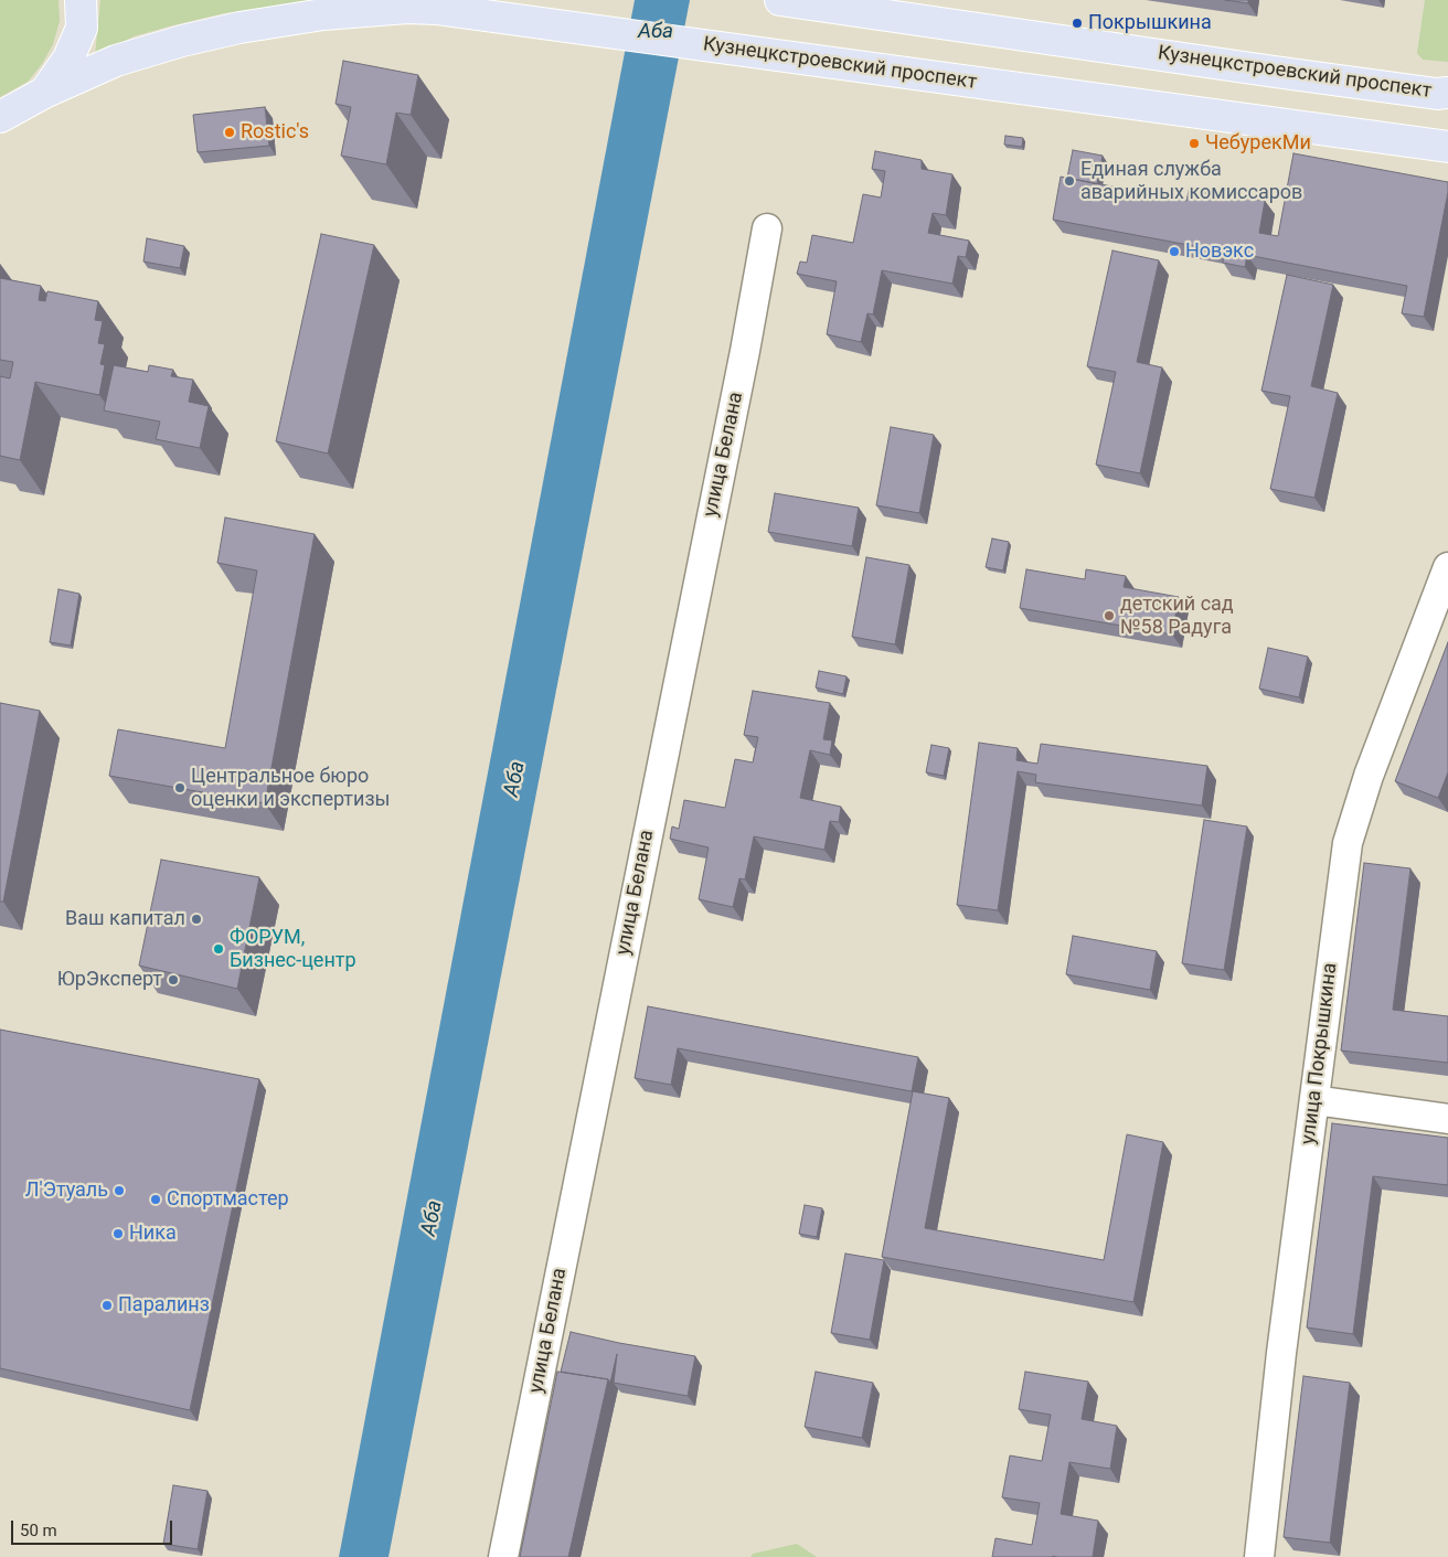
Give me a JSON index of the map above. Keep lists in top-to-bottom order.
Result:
{
  "streets": {
    "main road": ["Кузнецкстроевский проспект"],
    "street": ["улица Белана", "улица Покрышкина"]
  },
  "water": ["Аба"],
  "places": [
    "Покрышкина",
    "Rostic's",
    "ЧебурекМи",
    "Единая служба аварийных комиссаров",
    "Новэкс",
    "детский сад №58 Радуга",
    "Центральное бюро оценки и экспертизы",
    "Ваш капитал",
    "ФОРУМ, Бизнес-центр",
    "ЮрЭксперт",
    "Л'Этуаль",
    "Спортмастер",
    "Ника",
    "Паралинз"
  ],
  "scale_bar": "50 m"
}
